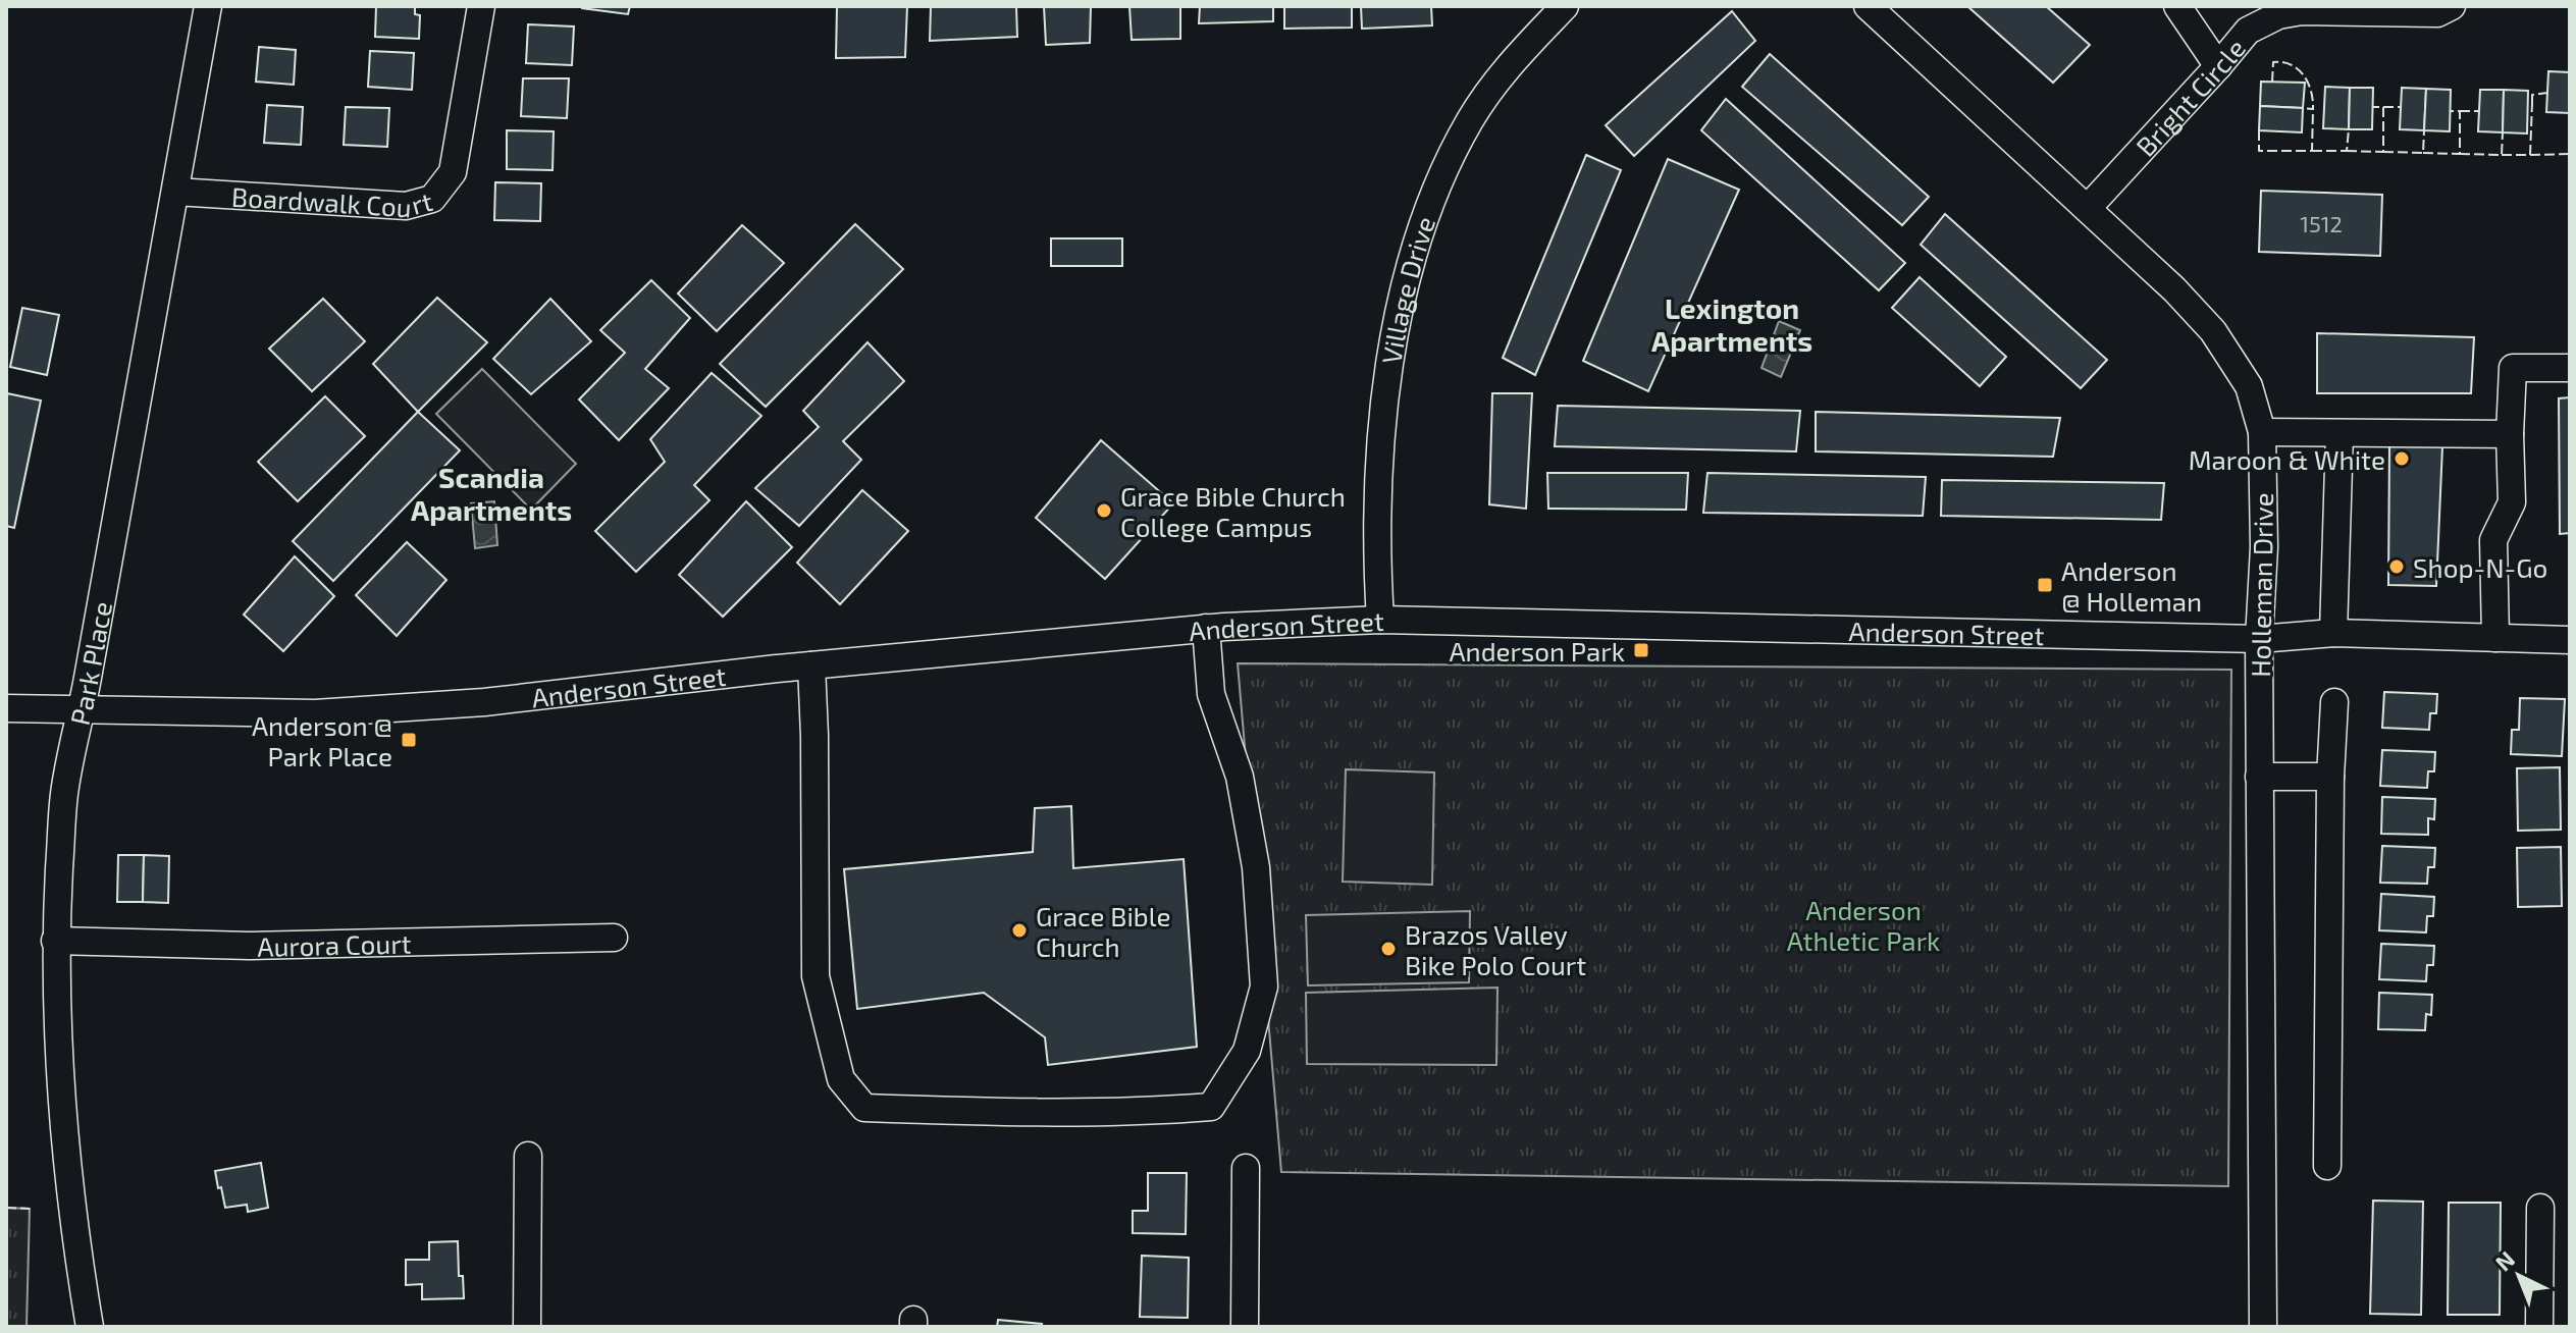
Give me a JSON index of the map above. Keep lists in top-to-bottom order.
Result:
{
  "streets": {
    "street": [
      "Bright Circle",
      "Boardwalk Court",
      "Village Drive",
      "Holleman Drive",
      "Anderson Street",
      "Park Place",
      "Aurora Court"
    ]
  },
  "crossings": [
    ["Bright Circle", "Holleman Drive"],
    ["Boardwalk Court", "Park Place"],
    ["Village Drive", "Anderson Street"],
    ["Holleman Drive", "Anderson Street"],
    ["Anderson Street", "Park Place"],
    ["Park Place", "Aurora Court"]
  ],
  "districts": ["Lexington Apartments", "Scandia Apartments"],
  "parks": ["Anderson Athletic Park"],
  "places": {
    "other": [
      "Maroon & White",
      "Grace Bible Church College Campus",
      "Shop-N-Go",
      "Grace Bible Church",
      "Brazos Valley Bike Polo Court"
    ],
    "transit": ["Anderson @ Holleman", "Anderson Park", "Anderson @ Park Place"]
  },
  "house_numbers": ["1512"],
  "north": "top left"
}
